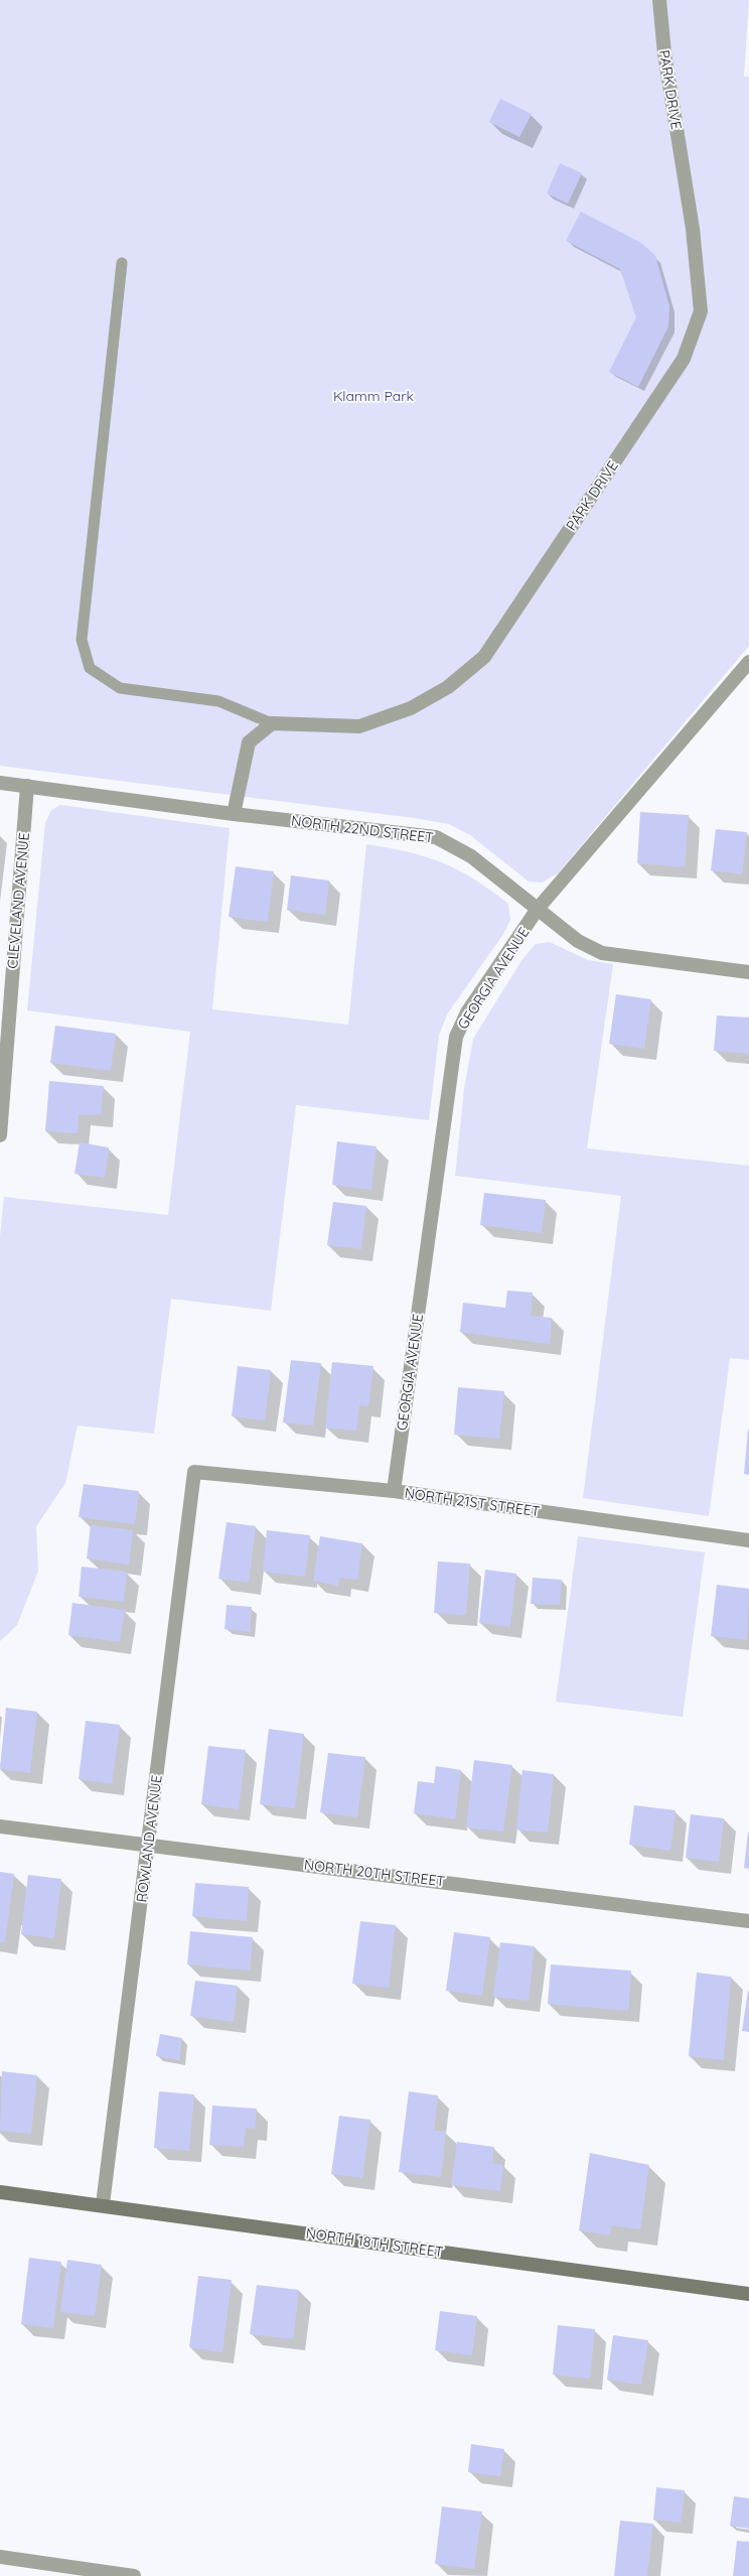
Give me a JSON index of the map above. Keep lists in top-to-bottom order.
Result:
{
  "streets": {
    "main road": ["NORTH 18TH STREET"],
    "street": [
      "PARK DRIVE",
      "NORTH 22ND STREET",
      "CLEVELAND AVENUE",
      "GEORGIA AVENUE",
      "NORTH 21ST STREET",
      "ROWLAND AVENUE",
      "NORTH 20TH STREET"
    ]
  },
  "crossings": [
    ["NORTH 22ND STREET", "CLEVELAND AVENUE"],
    ["NORTH 22ND STREET", "GEORGIA AVENUE"],
    ["GEORGIA AVENUE", "NORTH 21ST STREET"],
    ["NORTH 21ST STREET", "ROWLAND AVENUE"],
    ["ROWLAND AVENUE", "NORTH 20TH STREET"],
    ["ROWLAND AVENUE", "NORTH 18TH STREET"]
  ],
  "parks": ["Klamm Park"]
}
